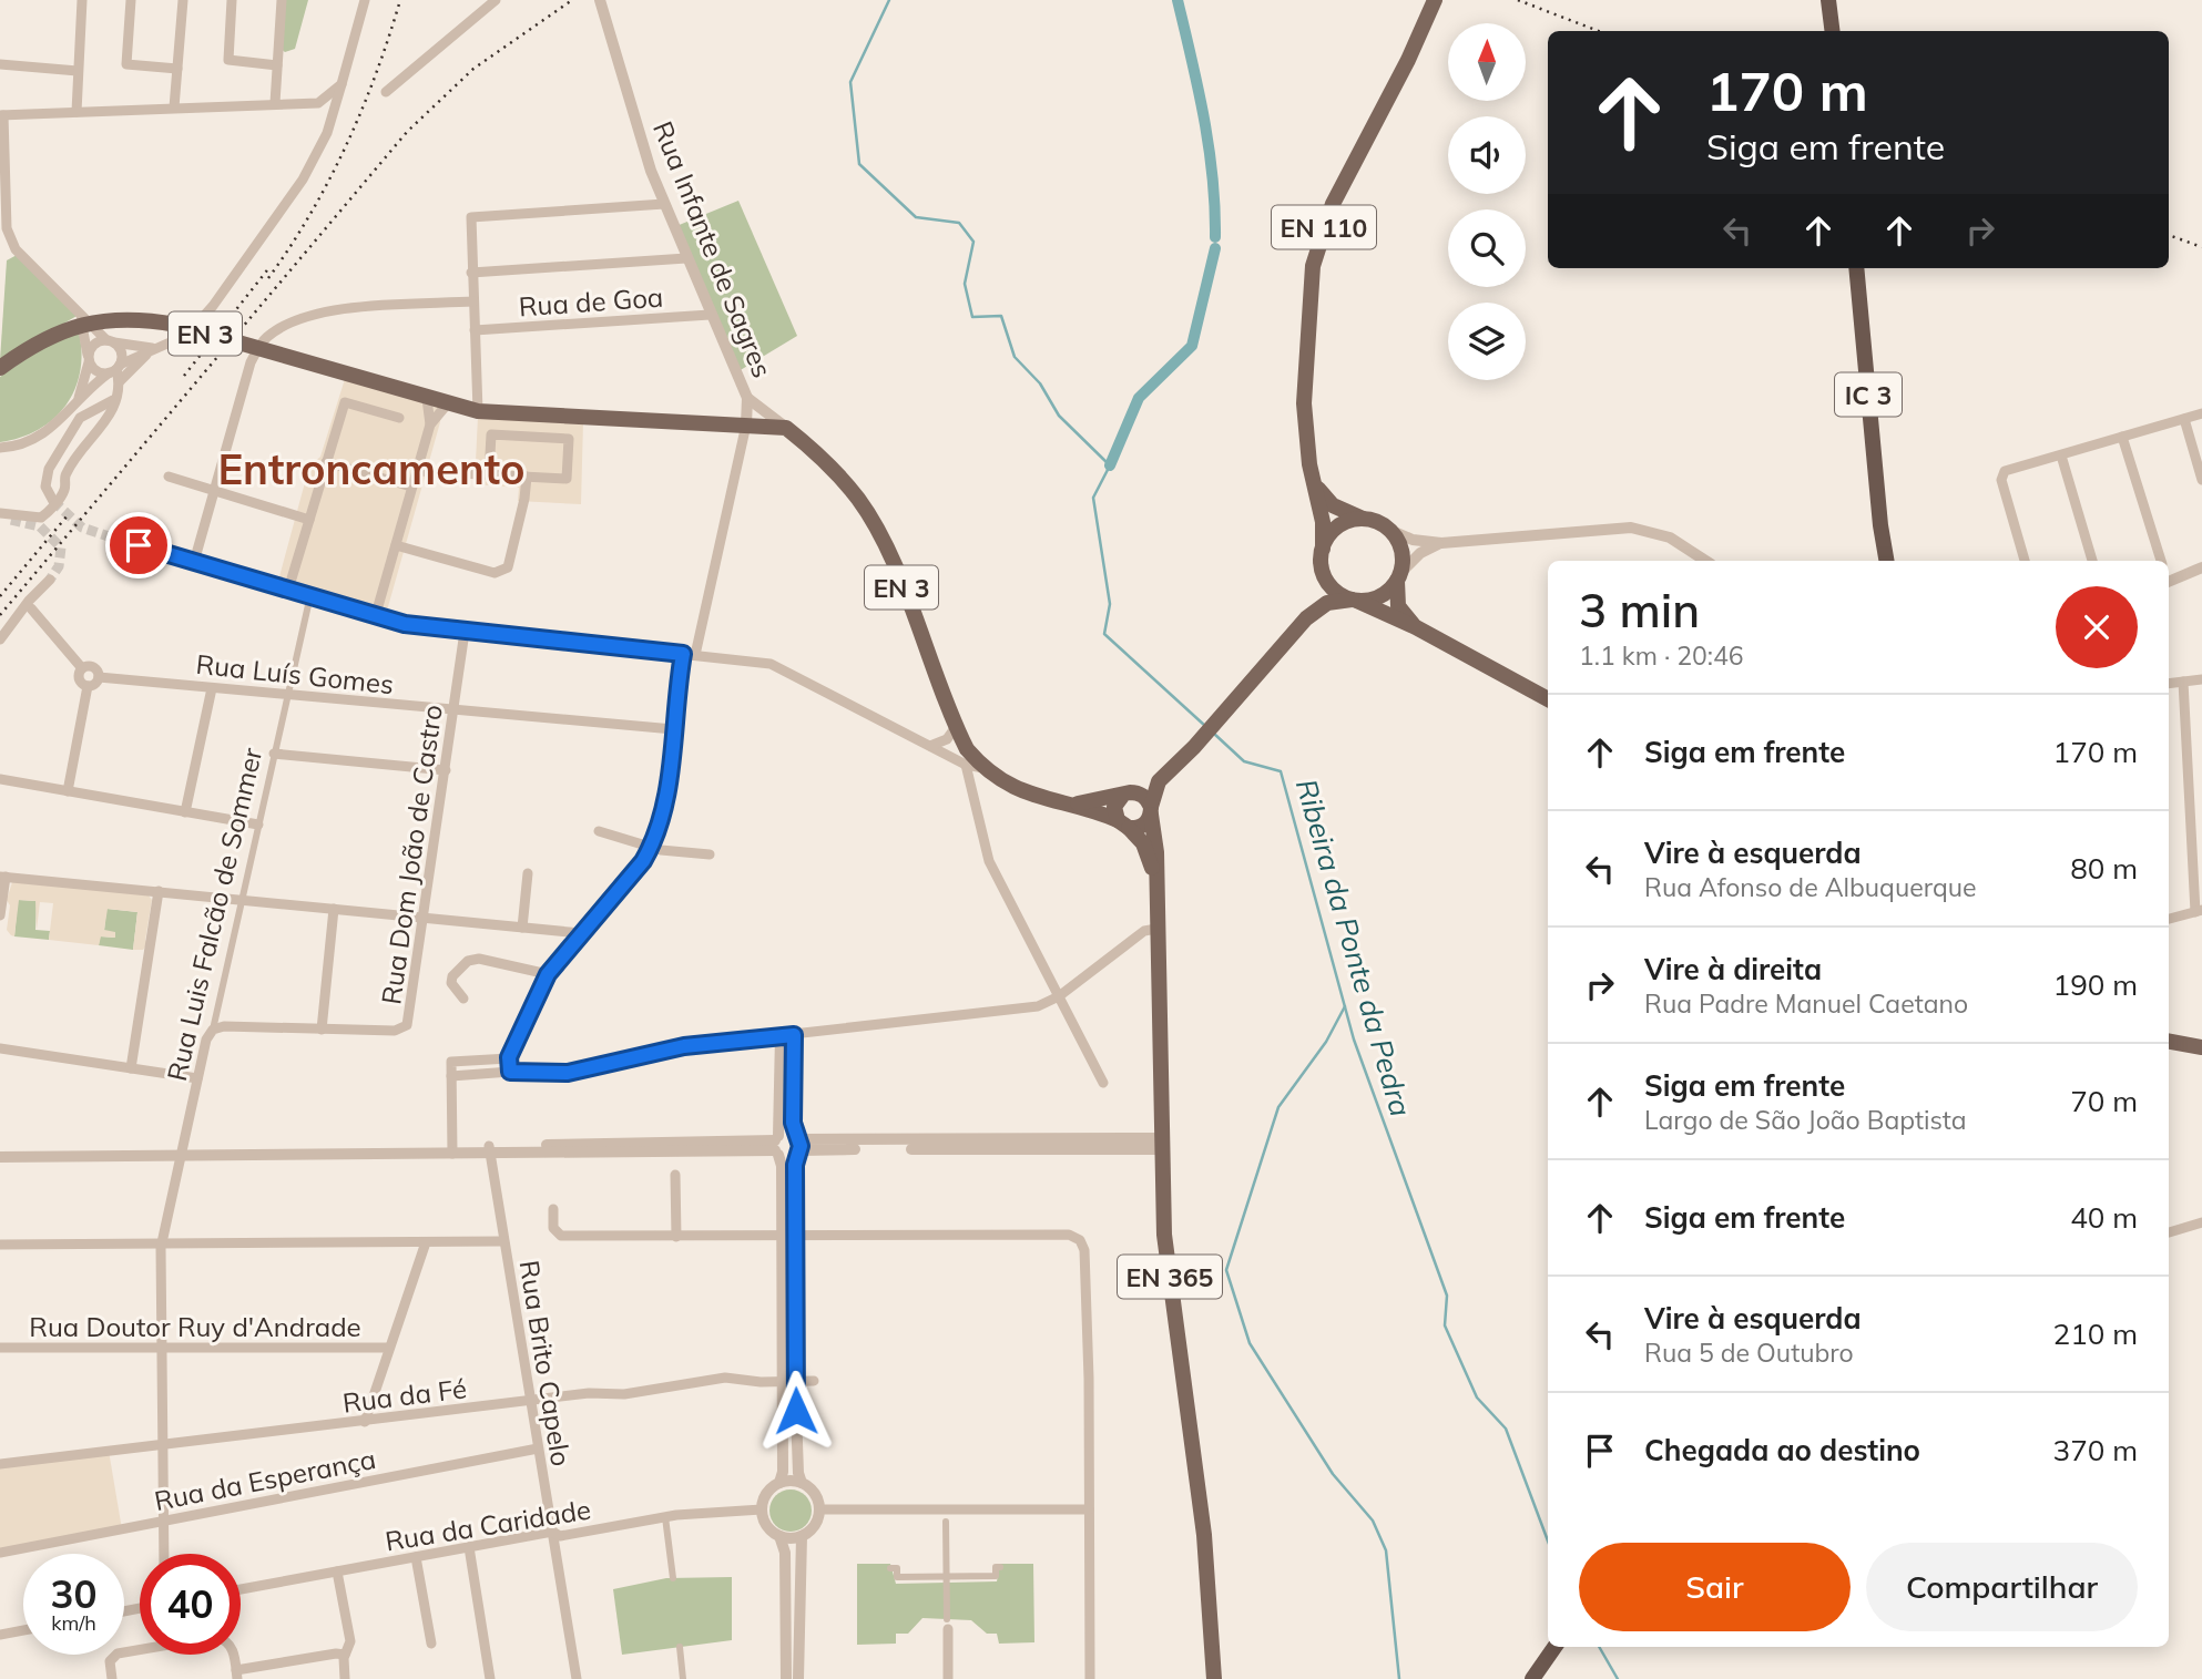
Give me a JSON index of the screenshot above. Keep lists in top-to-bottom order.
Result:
{
  "streets": {
    "highway": ["IC 3"],
    "main road": ["EN 110", "EN 3", "EN 365"],
    "street": [
      "Rua Infante de Sagres",
      "Rua de Goa",
      "Rua Luís Gomes",
      "Rua Dom João de Castro",
      "Rua Luis Falcão de Sommer",
      "Rua Doutor Ruy d'Andrade",
      "Rua Brito Capelo",
      "Rua da Fé",
      "Rua da Esperança",
      "Rua da Caridade"
    ]
  },
  "crossings": [
    ["Rua Infante de Sagres", "Rua de Goa"],
    ["Rua Infante de Sagres", "EN 3"],
    ["EN 3", "EN 365"],
    ["Rua Luís Gomes", "Rua Dom João de Castro"],
    ["Rua Luís Gomes", "Rua Luis Falcão de Sommer"],
    ["Rua Dom João de Castro", "Rua Luis Falcão de Sommer"],
    ["Rua Luis Falcão de Sommer", "Rua Doutor Ruy d'Andrade"],
    ["Rua Luis Falcão de Sommer", "Rua da Fé"],
    ["Rua Luis Falcão de Sommer", "Rua da Esperança"],
    ["Rua Brito Capelo", "Rua da Fé"],
    ["Rua Brito Capelo", "Rua da Esperança"],
    ["Rua Brito Capelo", "Rua da Caridade"]
  ],
  "districts": ["Entroncamento"],
  "water": ["Ribeira da Ponte da Pedra"],
  "north": "top",
  "page": {
    "turn": ["170 m", "Siga em frente"],
    "heading": ["3 min", "1.1 km · 20:46"],
    "list": [
      {
        "name": "Siga em frente",
        "value": "170 m"
      },
      {
        "name": "Vire à esquerda",
        "note": "Rua Afonso de Albuquerque",
        "value": "80 m"
      },
      {
        "name": "Vire à direita",
        "note": "Rua Padre Manuel Caetano",
        "value": "190 m"
      },
      {
        "name": "Siga em frente",
        "note": "Largo de São João Baptista",
        "value": "70 m"
      },
      {
        "name": "Siga em frente",
        "value": "40 m"
      },
      {
        "name": "Vire à esquerda",
        "note": "Rua 5 de Outubro",
        "value": "210 m"
      },
      {
        "name": "Chegada ao destino",
        "value": "370 m"
      }
    ],
    "buttons": ["Sair", "Compartilhar"],
    "speed": "30 km/h",
    "limit": "40"
  }
}
